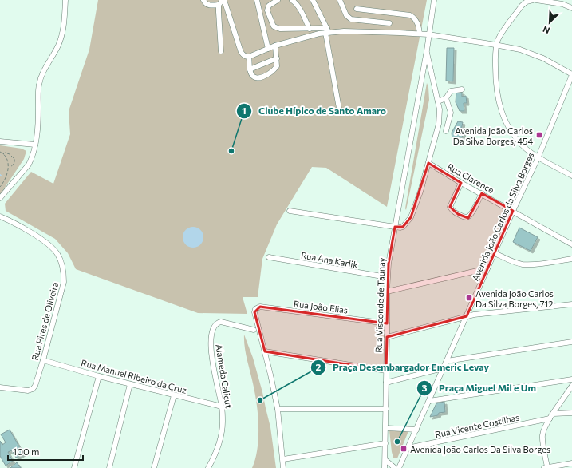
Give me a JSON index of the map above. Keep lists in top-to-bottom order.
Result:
{
  "streets": {
    "street": [
      "Rua Clarence",
      "Avenida João Carlos da Silva Borges",
      "Rua Ana Karlik",
      "Rua Visconde de Taunay",
      "Rua João Elias",
      "Rua Pires de Oliveira",
      "Rua Manuel Ribeiro da Cruz",
      "Alameda Calicut",
      "Rua Vicente Costilhas"
    ]
  },
  "crossings": [
    ["Rua Clarence", "Avenida João Carlos da Silva Borges"],
    ["Rua Clarence", "Rua Visconde de Taunay"],
    ["Avenida João Carlos da Silva Borges", "Rua Vicente Costilhas"],
    ["Rua Ana Karlik", "Rua Visconde de Taunay"],
    ["Rua Visconde de Taunay", "Rua João Elias"],
    ["Rua Pires de Oliveira", "Rua Manuel Ribeiro da Cruz"],
    ["Rua Manuel Ribeiro da Cruz", "Alameda Calicut"]
  ],
  "places": {
    "transit": ["Avenida João Carlos Da Silva Borges, 454", "Avenida João Carlos Da Silva Borges, 712", "Avenida João Carlos Da Silva Borges"],
    "other": ["Clube Hípico de Santo Amaro", "Praça Desembargador Emeric Levay", "Praça Miguel Mil e Um"]
  },
  "scale_bar": "100 m",
  "north": "bottom left"
}
